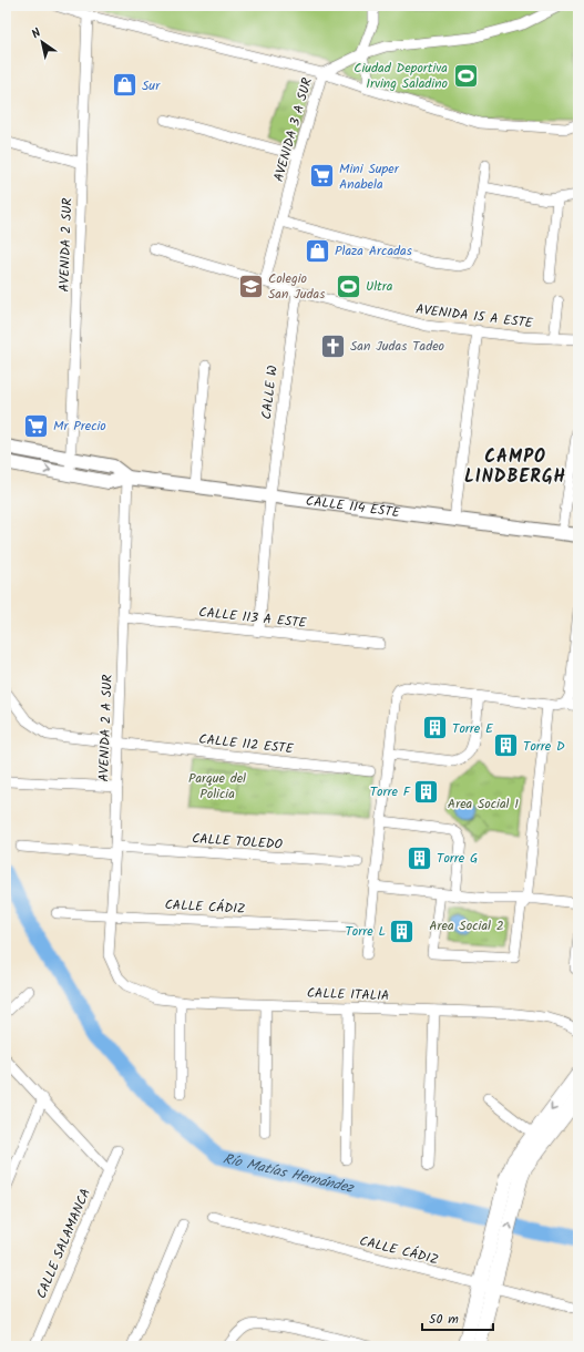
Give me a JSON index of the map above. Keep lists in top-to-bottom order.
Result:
{
  "streets": {
    "street": [
      "AVENIDA 3 A SUR",
      "AVENIDA 2 SUR",
      "AVENIDA 15 A ESTE",
      "CALLE W",
      "CALLE 114 ESTE",
      "CALLE 113 A ESTE",
      "AVENIDA 2 A SUR",
      "CALLE 112 ESTE",
      "CALLE TOLEDO",
      "CALLE CÁDIZ",
      "CALLE ITALIA",
      "CALLE SALAMANCA"
    ]
  },
  "crossings": [
    ["AVENIDA 3 A SUR", "AVENIDA 15 A ESTE"],
    ["AVENIDA 2 SUR", "CALLE 114 ESTE"],
    ["AVENIDA 15 A ESTE", "CALLE W"],
    ["CALLE W", "CALLE 114 ESTE"],
    ["CALLE W", "CALLE 113 A ESTE"],
    ["CALLE 114 ESTE", "AVENIDA 2 A SUR"],
    ["CALLE 113 A ESTE", "AVENIDA 2 A SUR"],
    ["AVENIDA 2 A SUR", "CALLE 112 ESTE"],
    ["AVENIDA 2 A SUR", "CALLE TOLEDO"],
    ["AVENIDA 2 A SUR", "CALLE CÁDIZ"],
    ["AVENIDA 2 A SUR", "CALLE ITALIA"]
  ],
  "districts": ["CAMPO LINDBERGH"],
  "water": ["Río Matías Hernández"],
  "parks": ["Parque del Policia", "Area Social 1", "Area Social 2"],
  "places": {
    "sports": ["Ciudad Deportiva Irving Saladino", "Ultra"],
    "shop": ["Sur", "Plaza Arcadas"],
    "supermarket": ["Mini Super Anabela", "Mr Precio"],
    "school or university": ["Colegio San Judas"],
    "church": ["San Judas Tadeo"],
    "building": [
      "Torre E",
      "Torre D",
      "Torre F",
      "Torre G",
      "Torre L"
    ]
  },
  "scale_bar": "50 m",
  "north": "top left"
}
